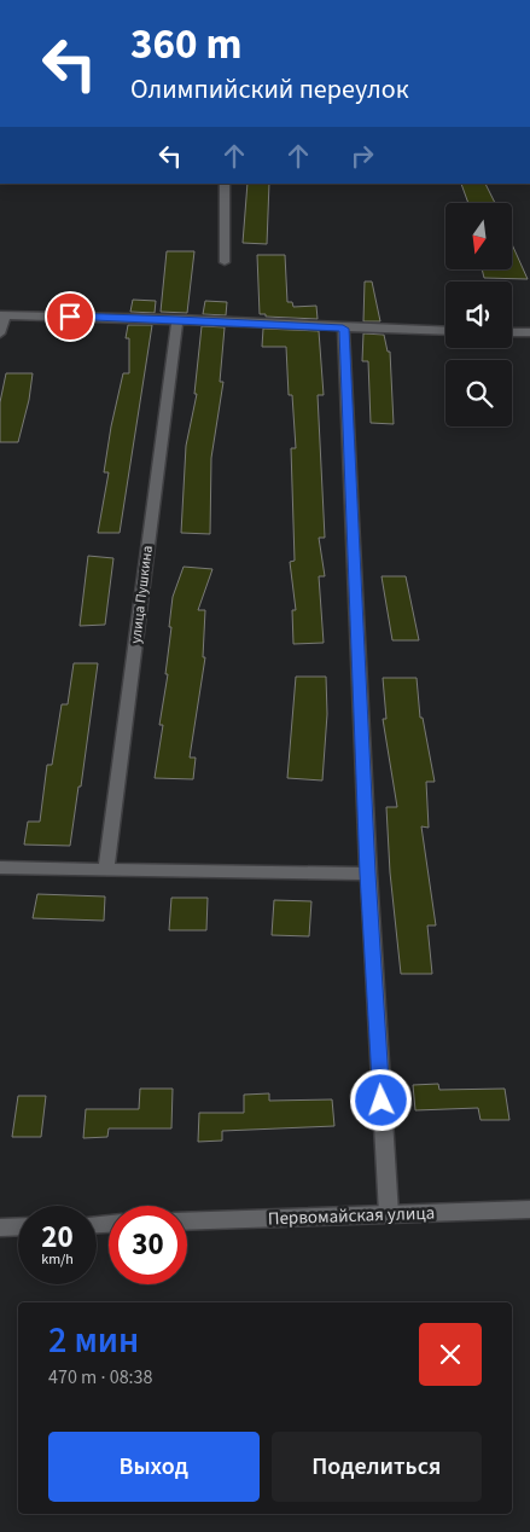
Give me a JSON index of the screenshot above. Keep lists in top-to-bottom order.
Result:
{
  "streets": {
    "street": ["улица Пушкина", "Первомайская улица"]
  },
  "north": "bottom",
  "page": {
    "turn": ["360 m", "Олимпийский переулок"],
    "speed": "20 km/h",
    "limit": "30",
    "heading": ["2 мин", "470 m · 08:38"],
    "buttons": ["Выход", "Поделиться"]
  }
}
